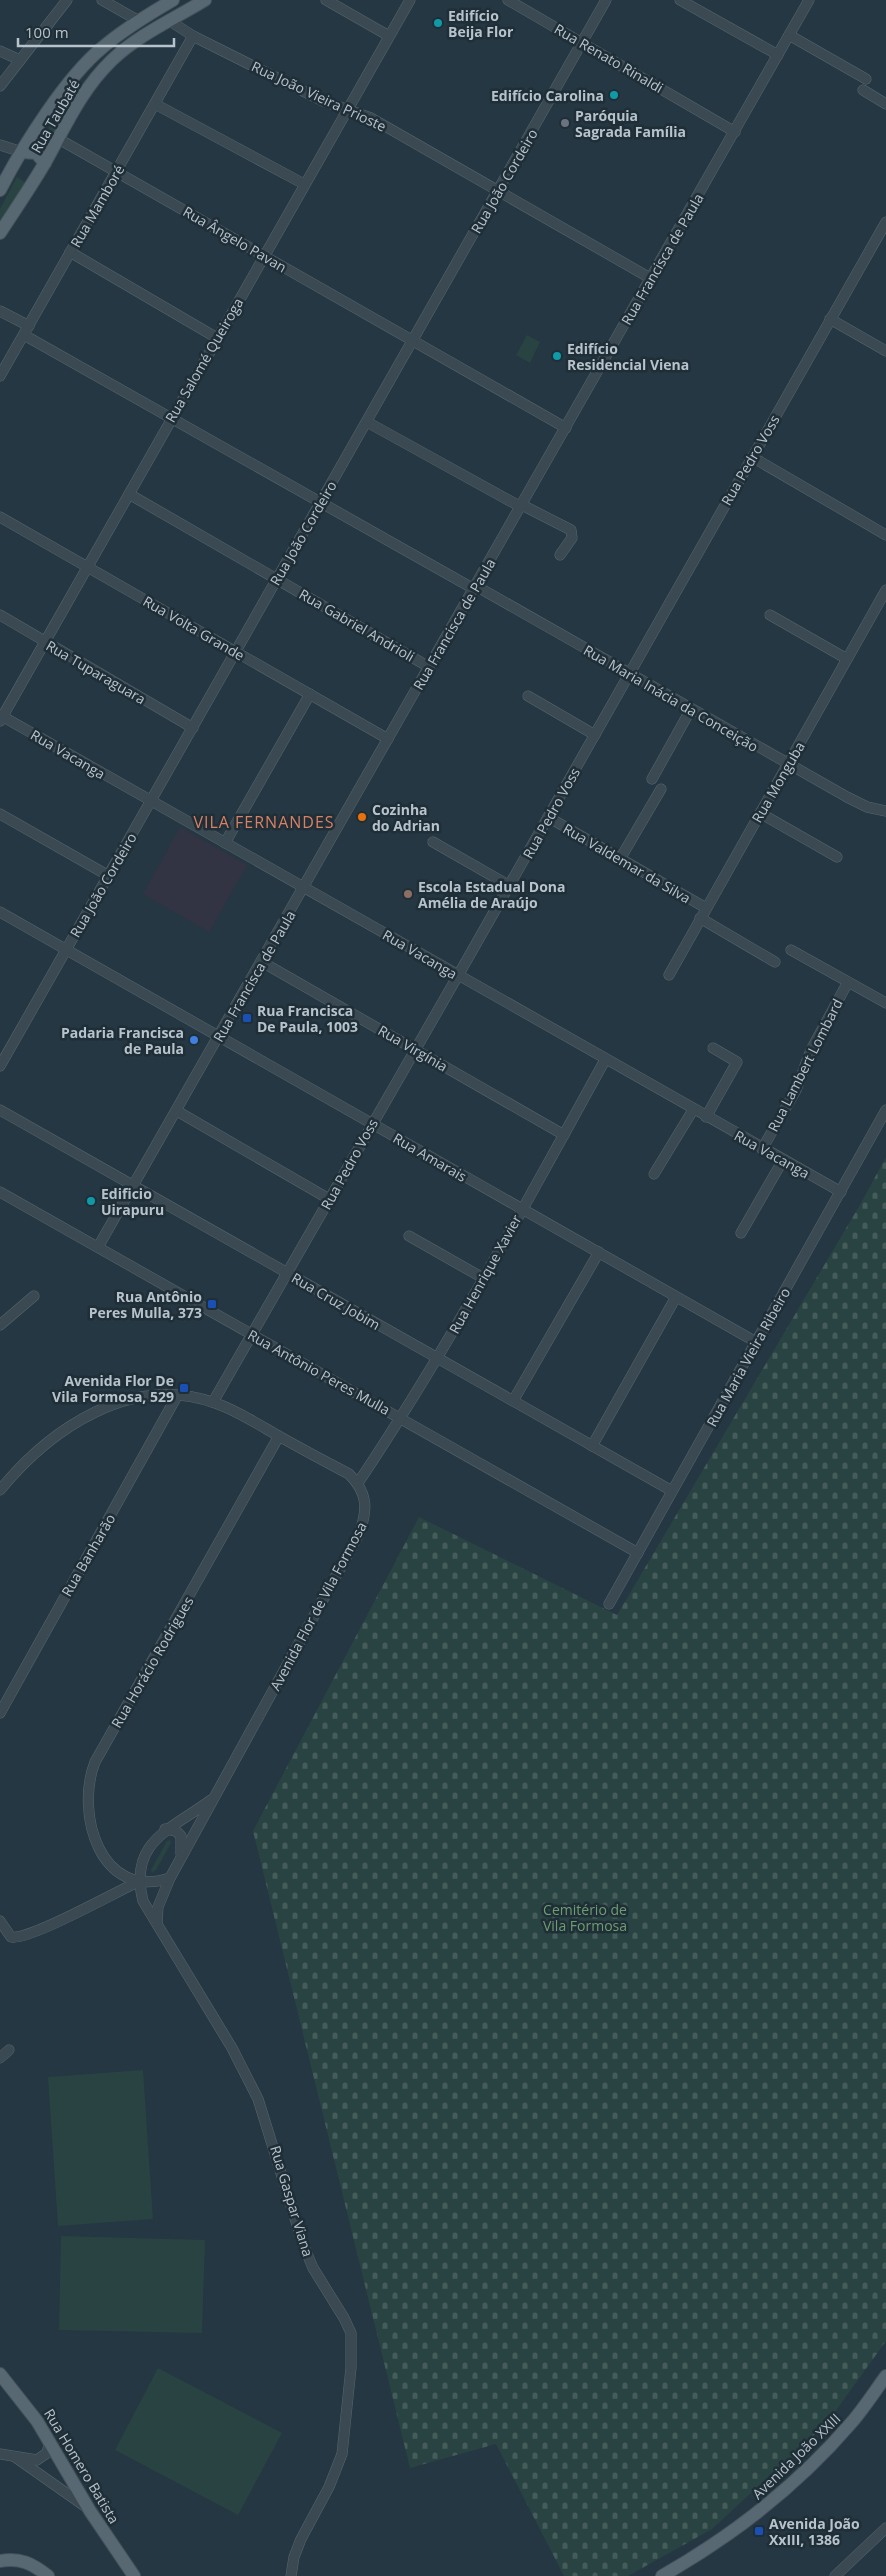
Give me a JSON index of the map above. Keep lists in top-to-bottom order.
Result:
{
  "streets": {
    "main road": ["Rua Taubaté", "Avenida João XXIII", "Rua Homero Batista"],
    "street": [
      "Rua Renato Rinaldi",
      "Rua João Vieira Prioste",
      "Rua João Cordeiro",
      "Rua Mamboré",
      "Rua Ângelo Pavan",
      "Rua Francisca de Paula",
      "Rua Salomé Queiroga",
      "Rua Pedro Voss",
      "Rua Gabriel Andrioli",
      "Rua Volta Grande",
      "Rua Tuparaguara",
      "Rua Maria Inácia da Conceição",
      "Rua Vacanga",
      "Rua Monguba",
      "Rua Valdemar da Silva",
      "Rua Virgínia",
      "Rua Lambert Lombard",
      "Rua Amarais",
      "Rua Henrique Xavier",
      "Rua Cruz Jobim",
      "Rua Maria Vieira Ribeiro",
      "Rua Antônio Peres Mulla",
      "Rua Banharão",
      "Avenida Flor de Vila Formosa",
      "Rua Horácio Rodrigues",
      "Rua Gaspar Viana"
    ]
  },
  "crossings": [
    ["Rua Renato Rinaldi", "Rua João Cordeiro"],
    ["Rua Renato Rinaldi", "Rua Francisca de Paula"],
    ["Rua João Vieira Prioste", "Rua Taubaté"],
    ["Rua João Vieira Prioste", "Rua João Cordeiro"],
    ["Rua João Vieira Prioste", "Rua Mamboré"],
    ["Rua João Vieira Prioste", "Rua Francisca de Paula"],
    ["Rua João Vieira Prioste", "Rua Salomé Queiroga"],
    ["Rua Taubaté", "Rua Ângelo Pavan"],
    ["Rua João Cordeiro", "Rua Ângelo Pavan"],
    ["Rua João Cordeiro", "Rua Gabriel Andrioli"],
    ["Rua João Cordeiro", "Rua Volta Grande"],
    ["Rua João Cordeiro", "Rua Tuparaguara"],
    ["Rua João Cordeiro", "Rua Maria Inácia da Conceição"],
    ["Rua João Cordeiro", "Rua Vacanga"],
    ["Rua João Cordeiro", "Rua Amarais"],
    ["Rua Mamboré", "Rua Ângelo Pavan"],
    ["Rua Mamboré", "Rua Maria Inácia da Conceição"],
    ["Rua Ângelo Pavan", "Rua Francisca de Paula"],
    ["Rua Ângelo Pavan", "Rua Salomé Queiroga"],
    ["Rua Francisca de Paula", "Rua Gabriel Andrioli"],
    ["Rua Francisca de Paula", "Rua Volta Grande"],
    ["Rua Francisca de Paula", "Rua Maria Inácia da Conceição"],
    ["Rua Francisca de Paula", "Rua Vacanga"],
    ["Rua Francisca de Paula", "Rua Virgínia"],
    ["Rua Francisca de Paula", "Rua Amarais"],
    ["Rua Francisca de Paula", "Rua Cruz Jobim"],
    ["Rua Francisca de Paula", "Rua Antônio Peres Mulla"],
    ["Rua Salomé Queiroga", "Rua Gabriel Andrioli"],
    ["Rua Salomé Queiroga", "Rua Volta Grande"],
    ["Rua Salomé Queiroga", "Rua Tuparaguara"],
    ["Rua Salomé Queiroga", "Rua Maria Inácia da Conceição"],
    ["Rua Salomé Queiroga", "Rua Vacanga"],
    ["Rua Pedro Voss", "Rua Maria Inácia da Conceição"],
    ["Rua Pedro Voss", "Rua Vacanga"],
    ["Rua Pedro Voss", "Rua Valdemar da Silva"],
    ["Rua Pedro Voss", "Rua Virgínia"],
    ["Rua Pedro Voss", "Rua Amarais"],
    ["Rua Pedro Voss", "Rua Cruz Jobim"],
    ["Rua Pedro Voss", "Rua Antônio Peres Mulla"],
    ["Rua Maria Inácia da Conceição", "Rua Monguba"],
    ["Rua Vacanga", "Rua Lambert Lombard"],
    ["Rua Vacanga", "Rua Henrique Xavier"],
    ["Rua Vacanga", "Rua Maria Vieira Ribeiro"],
    ["Rua Monguba", "Rua Valdemar da Silva"],
    ["Rua Virgínia", "Rua Henrique Xavier"],
    ["Rua Amarais", "Rua Henrique Xavier"],
    ["Rua Amarais", "Rua Maria Vieira Ribeiro"],
    ["Rua Henrique Xavier", "Rua Cruz Jobim"],
    ["Rua Henrique Xavier", "Rua Antônio Peres Mulla"],
    ["Rua Henrique Xavier", "Avenida Flor de Vila Formosa"],
    ["Rua Cruz Jobim", "Rua Maria Vieira Ribeiro"],
    ["Rua Maria Vieira Ribeiro", "Rua Antônio Peres Mulla"],
    ["Avenida Flor de Vila Formosa", "Rua Horácio Rodrigues"],
    ["Avenida Flor de Vila Formosa", "Rua Gaspar Viana"],
    ["Rua Horácio Rodrigues", "Rua Gaspar Viana"]
  ],
  "districts": ["VILA FERNANDES"],
  "parks": ["Cemitério de Vila Formosa"],
  "places": {
    "other": [
      "Edifício Beija Flor",
      "Edifício Carolina",
      "Paróquia Sagrada Família",
      "Edifício Residencial Viena",
      "Cozinha do Adrian",
      "Escola Estadual Dona Amélia de Araújo",
      "Padaria Francisca de Paula",
      "Edificio Uirapuru"
    ],
    "transit": [
      "Rua Francisca De Paula, 1003",
      "Rua Antônio Peres Mulla, 373",
      "Avenida Flor De Vila Formosa, 529",
      "Avenida João XxIII, 1386"
    ]
  },
  "scale_bar": "100 m"
}
